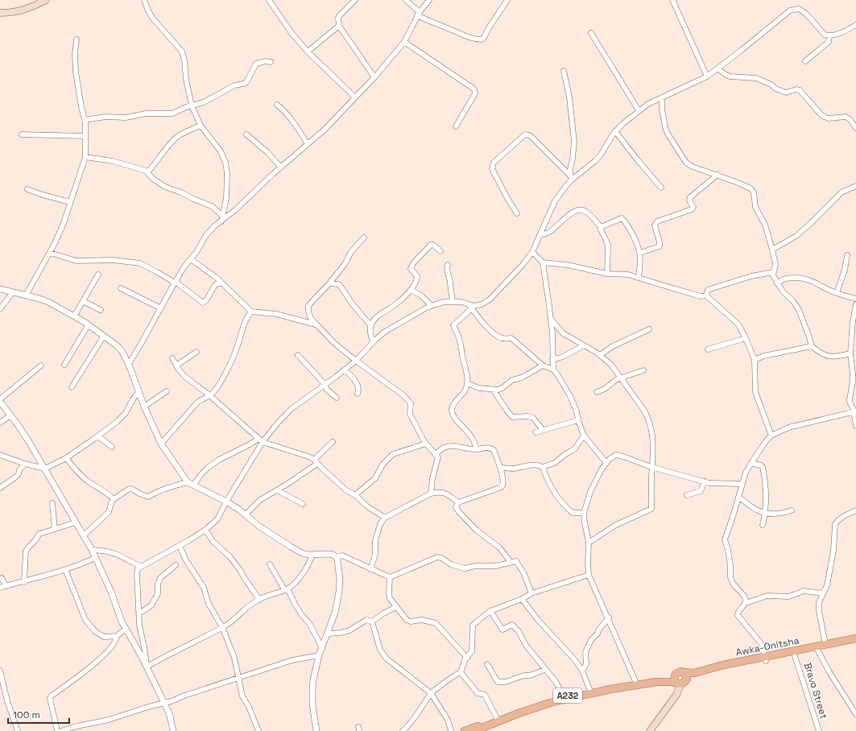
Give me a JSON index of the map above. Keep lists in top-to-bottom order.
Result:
{
  "streets": {
    "main road": ["Awka-Onitsha", "A232"],
    "street": ["Bravo Street"]
  },
  "crossings": [
    ["Awka-Onitsha", "Bravo Street"],
    ["Awka-Onitsha", "A232"]
  ],
  "scale_bar": "100 m"
}
